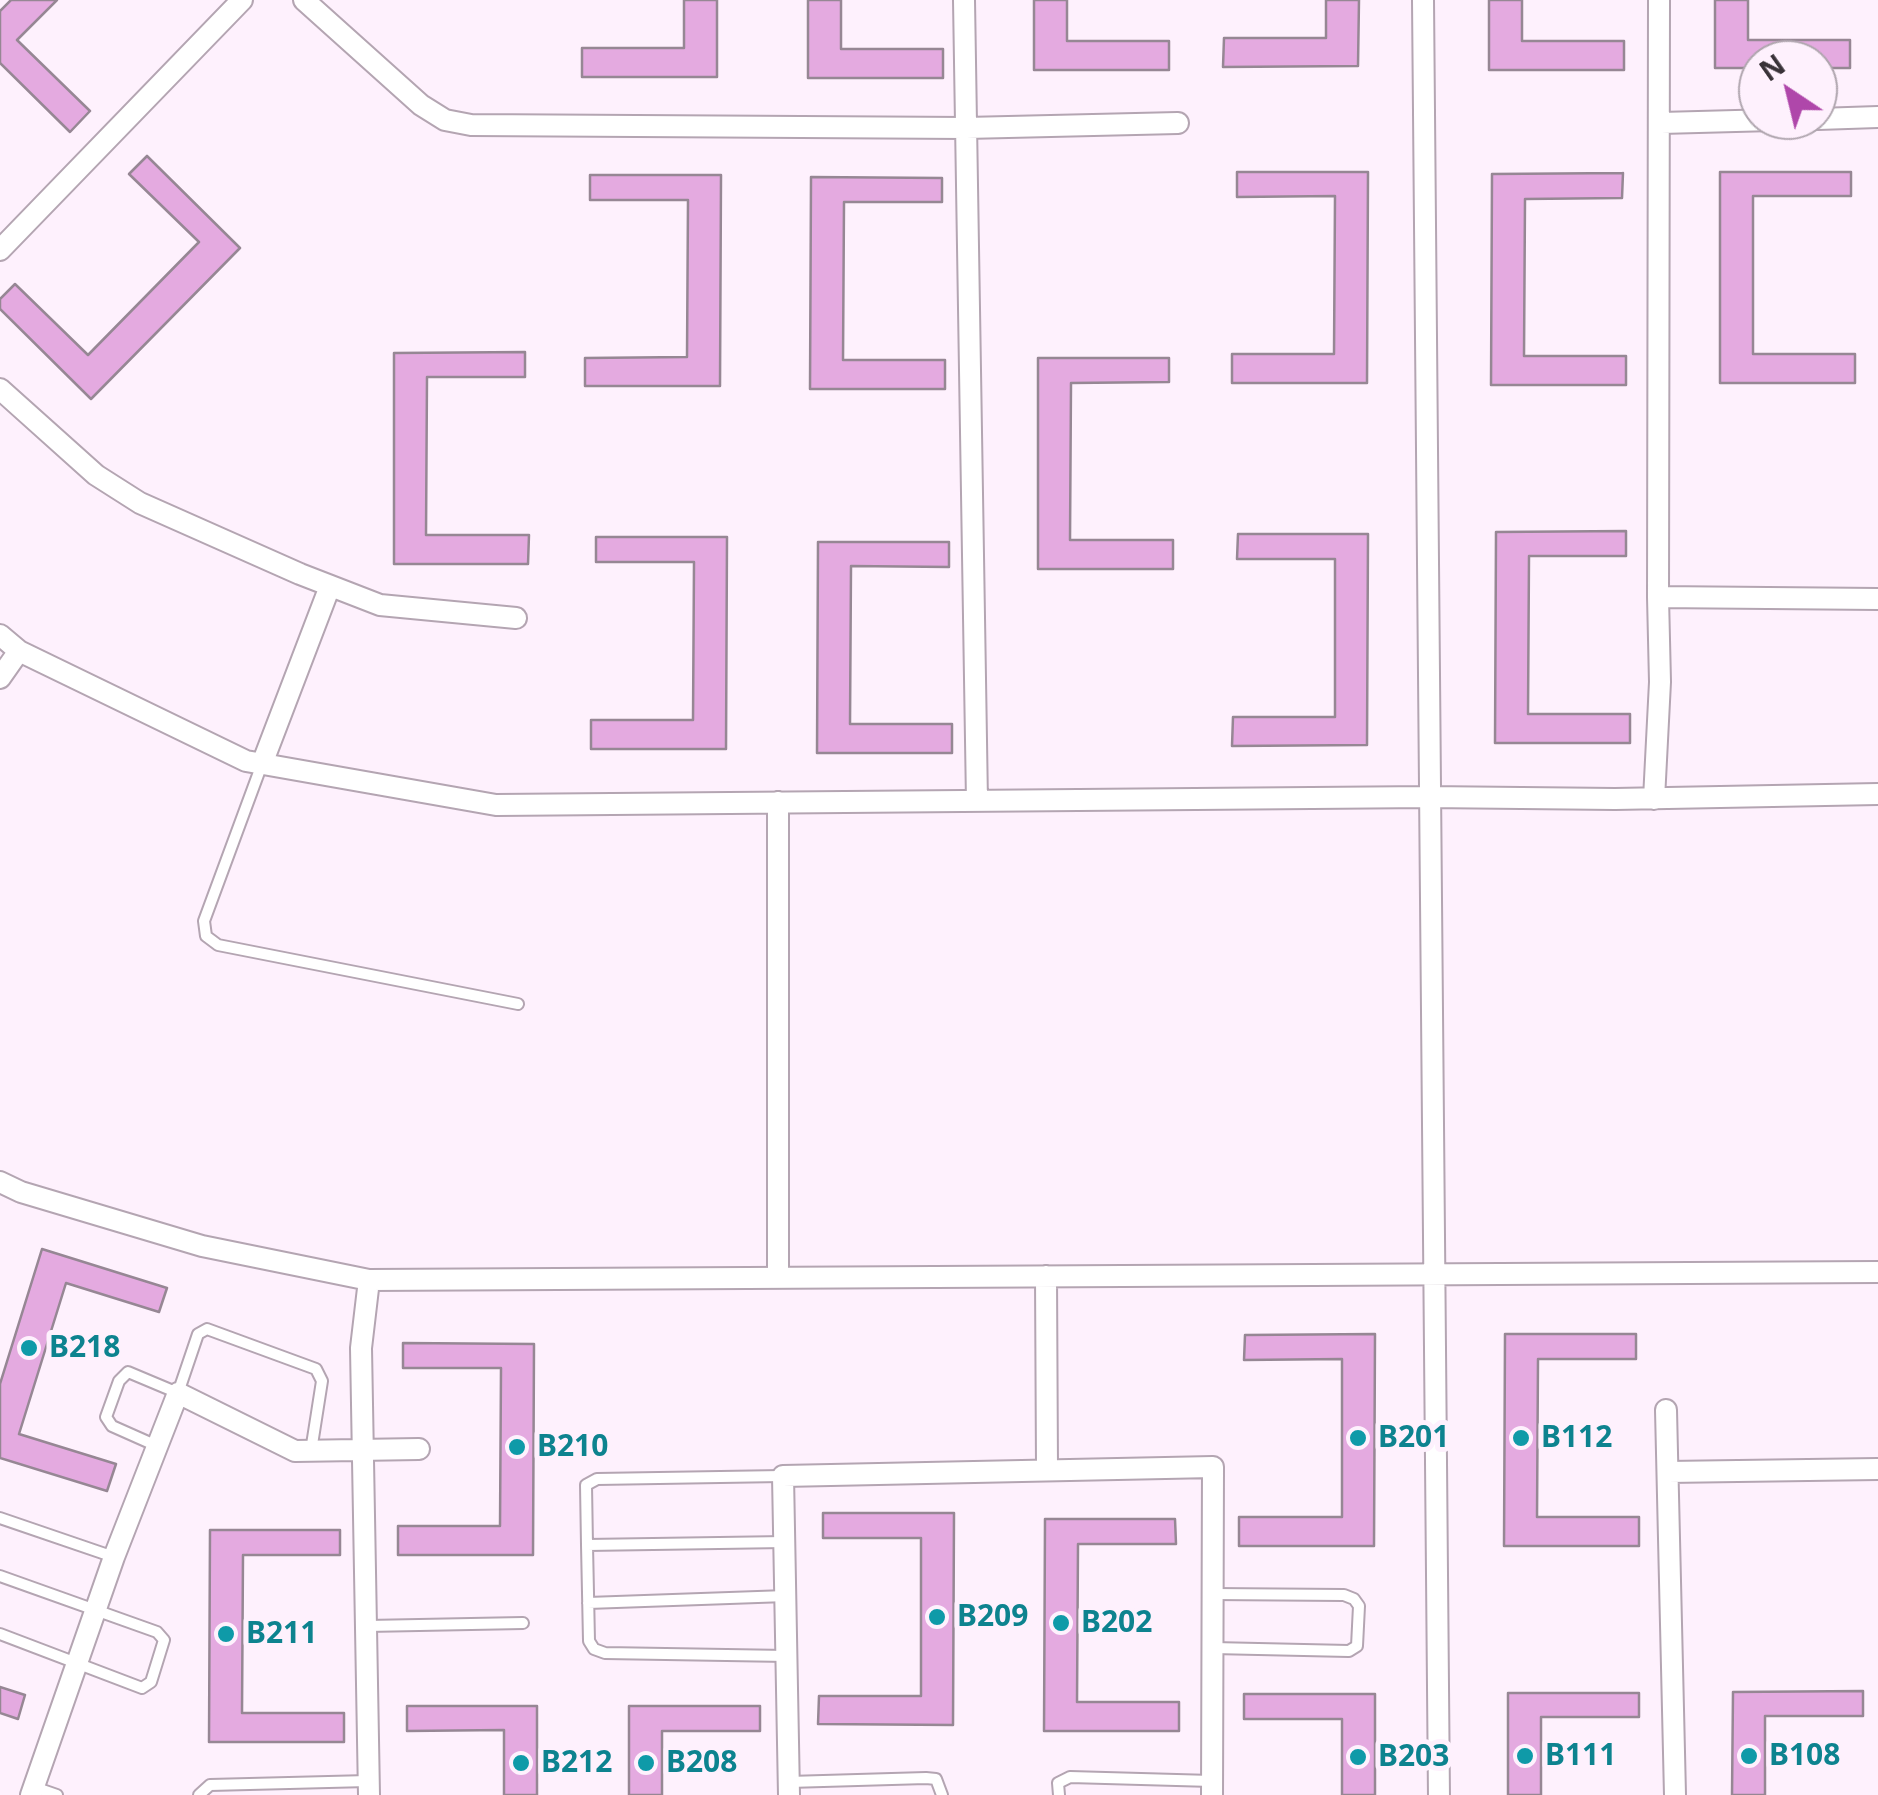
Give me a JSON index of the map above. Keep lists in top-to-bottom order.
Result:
{
  "places": [
    "B218",
    "B201",
    "B112",
    "B210",
    "B209",
    "B202",
    "B211",
    "B111",
    "B108",
    "B203",
    "B212",
    "B208"
  ],
  "north": "top left"
}
